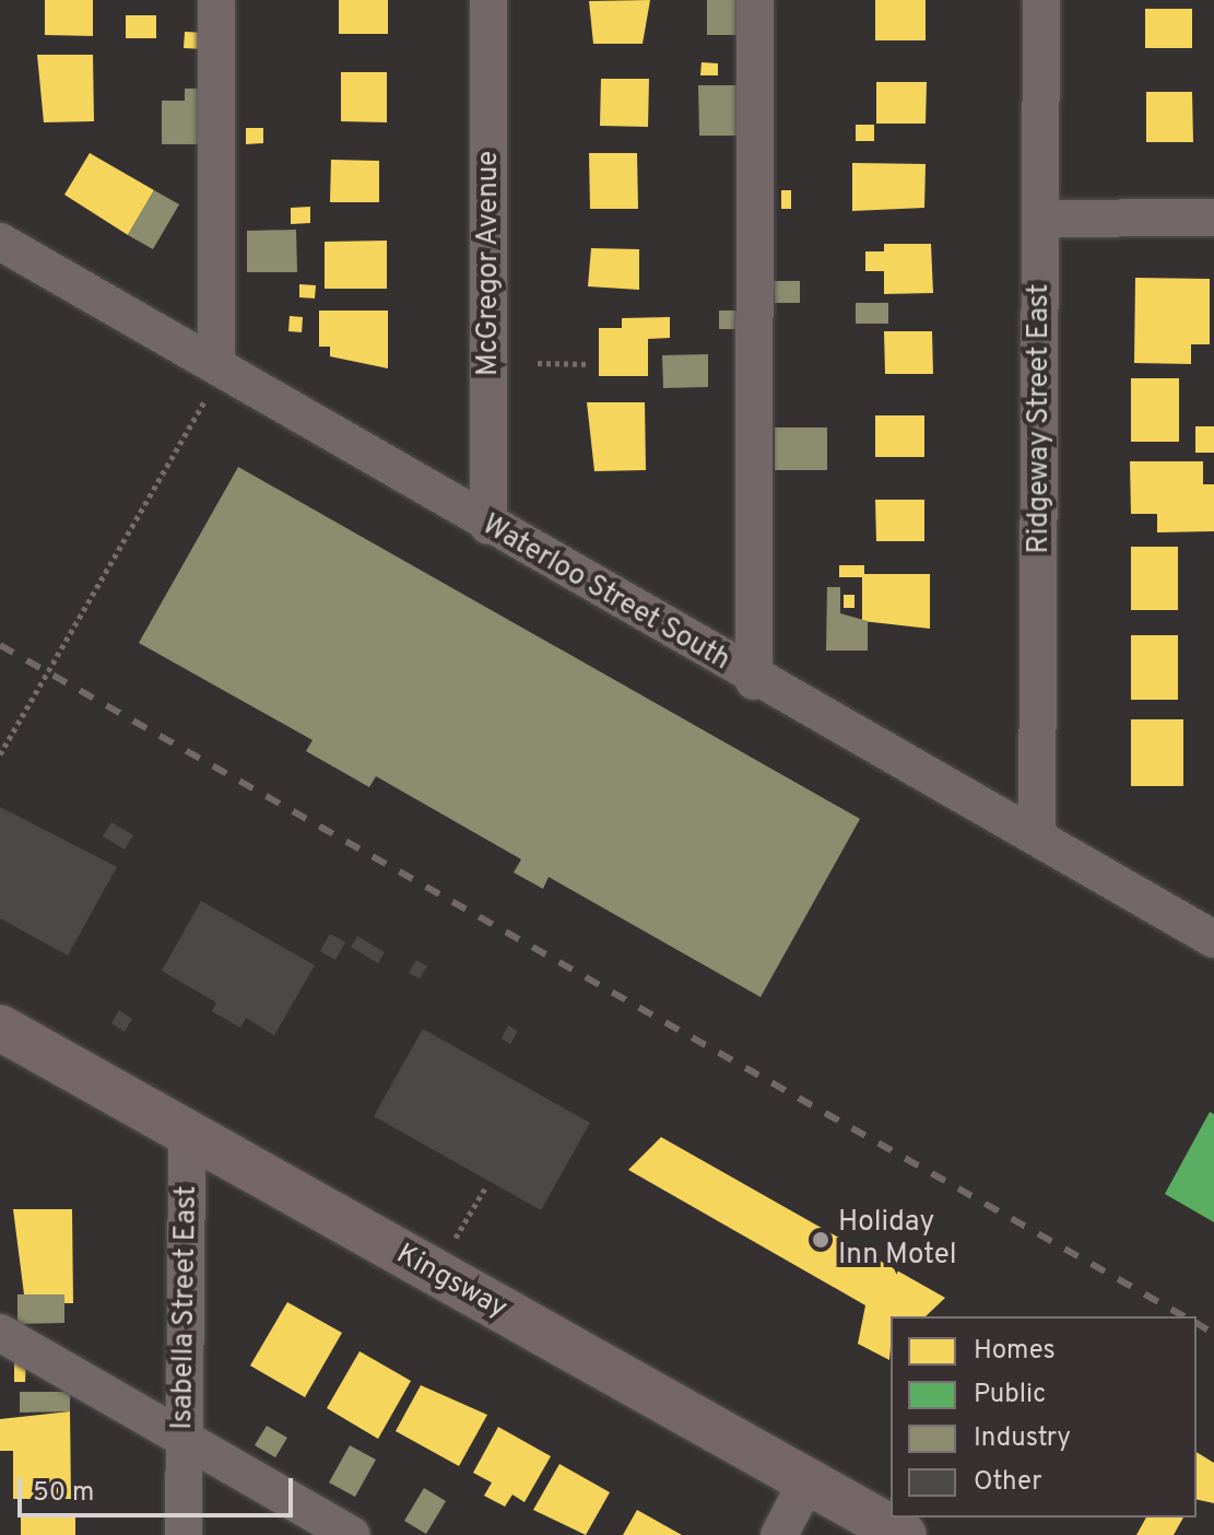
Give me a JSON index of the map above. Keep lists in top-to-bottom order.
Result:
{
  "streets": {
    "main road": ["Kingsway"],
    "street": [
      "McGregor Avenue",
      "Ridgeway Street East",
      "Waterloo Street South",
      "Isabella Street East"
    ]
  },
  "crossings": [
    ["McGregor Avenue", "Waterloo Street South"],
    ["Ridgeway Street East", "Waterloo Street South"],
    ["Kingsway", "Isabella Street East"]
  ],
  "places": ["Holiday Inn Motel"],
  "legend": [
    "Homes",
    "Public",
    "Industry",
    "Other"
  ],
  "scale_bar": "50 m"
}
